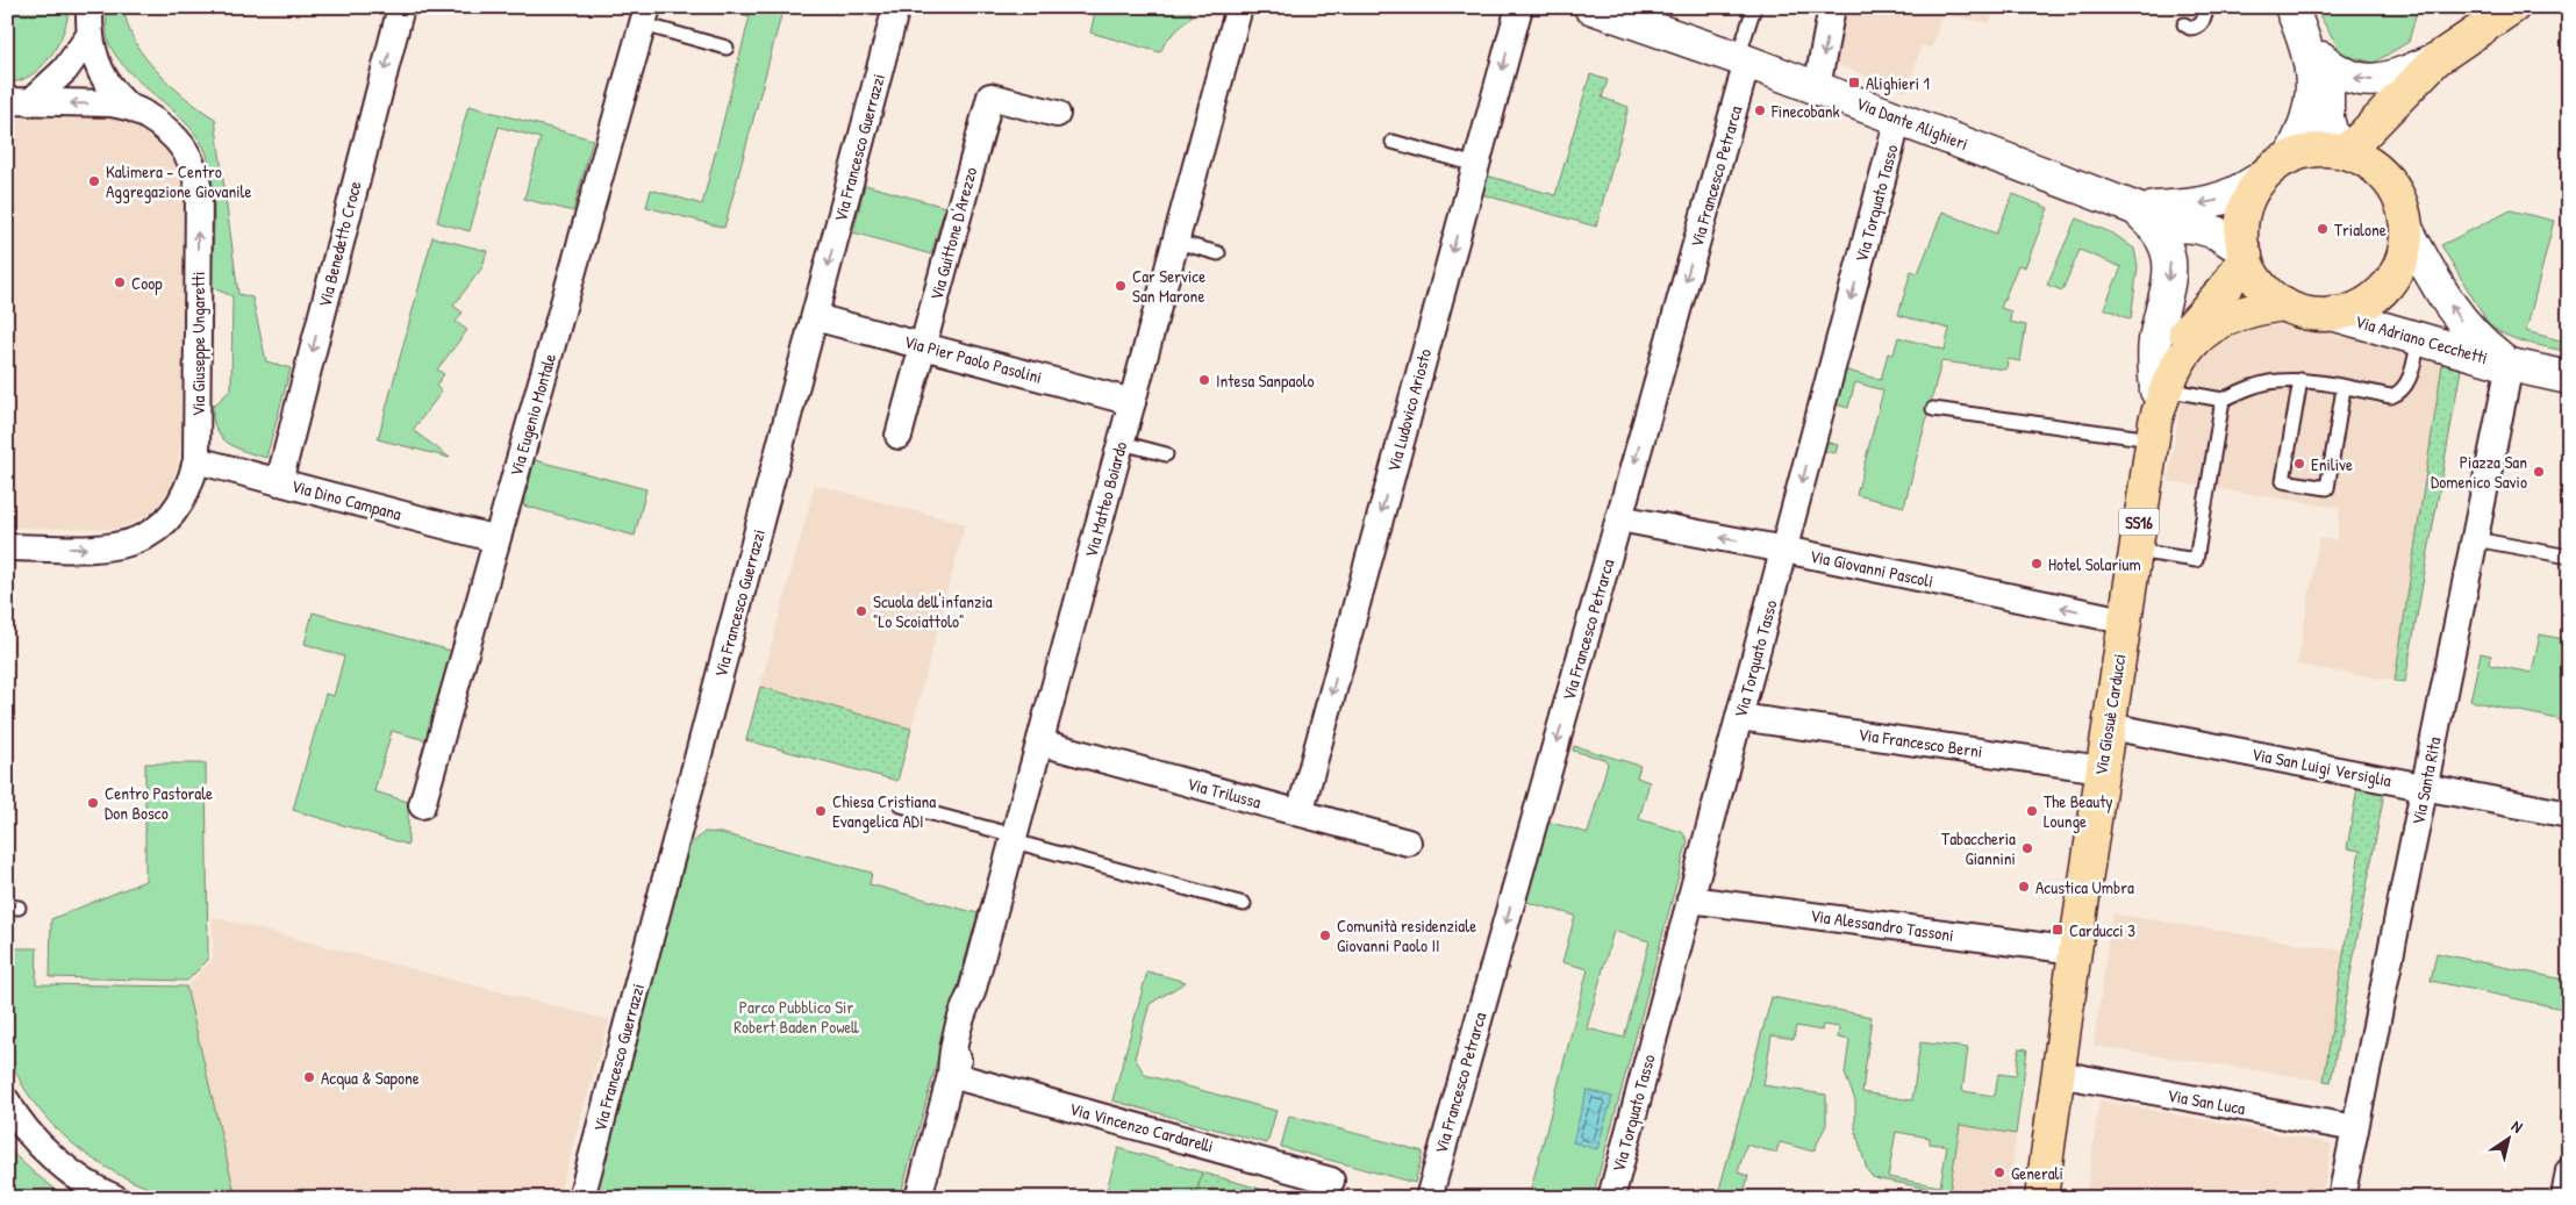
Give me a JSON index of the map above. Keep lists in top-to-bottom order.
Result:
{
  "streets": {
    "main road": [
      "Via Dante Alighieri",
      "Via Adriano Cecchetti",
      "SS16",
      "Via Giosuè Carducci"
    ],
    "street": [
      "Via Francesco Guerrazzi",
      "Via Francesco Petrarca",
      "Via Torquato Tasso",
      "Via Guittone D'Arezzo",
      "Via Benedetto Croce",
      "Via Giuseppe Ungaretti",
      "Via Pier Paolo Pasolini",
      "Via Ludovico Ariosto",
      "Via Eugenio Montale",
      "Via Dino Campana",
      "Via Matteo Boiardo",
      "Via Giovanni Pascoli",
      "Via Francesco Berni",
      "Via San Luigi Versiglia",
      "Via Santa Rita",
      "Via Trilussa",
      "Via Alessandro Tassoni",
      "Via San Luca",
      "Via Vincenzo Cardarelli"
    ]
  },
  "crossings": [
    ["Via Dante Alighieri", "Via Francesco Petrarca"],
    ["Via Dante Alighieri", "Via Torquato Tasso"],
    ["Via Dante Alighieri", "Via Adriano Cecchetti"],
    ["Via Dante Alighieri", "SS16"],
    ["Via Dante Alighieri", "Via Giosuè Carducci"],
    ["Via Francesco Guerrazzi", "Via Pier Paolo Pasolini"],
    ["Via Francesco Petrarca", "Via Giovanni Pascoli"],
    ["Via Torquato Tasso", "Via Giovanni Pascoli"],
    ["Via Torquato Tasso", "Via Francesco Berni"],
    ["Via Torquato Tasso", "Via Alessandro Tassoni"],
    ["Via Guittone D'Arezzo", "Via Pier Paolo Pasolini"],
    ["Via Benedetto Croce", "Via Dino Campana"],
    ["Via Adriano Cecchetti", "SS16"],
    ["Via Adriano Cecchetti", "Via Giosuè Carducci"],
    ["Via Adriano Cecchetti", "Via Santa Rita"],
    ["Via Giuseppe Ungaretti", "Via Dino Campana"],
    ["Via Pier Paolo Pasolini", "Via Matteo Boiardo"],
    ["Via Ludovico Ariosto", "Via Trilussa"],
    ["Via Eugenio Montale", "Via Dino Campana"],
    ["Via Matteo Boiardo", "Via Trilussa"],
    ["Via Matteo Boiardo", "Via Vincenzo Cardarelli"],
    ["SS16", "Via Giosuè Carducci"],
    ["Via Giovanni Pascoli", "Via Giosuè Carducci"],
    ["Via Giosuè Carducci", "Via Francesco Berni"],
    ["Via Giosuè Carducci", "Via San Luigi Versiglia"],
    ["Via Giosuè Carducci", "Via Alessandro Tassoni"],
    ["Via Giosuè Carducci", "Via San Luca"],
    ["Via San Luigi Versiglia", "Via Santa Rita"],
    ["Via Santa Rita", "Via San Luca"]
  ],
  "one_way": [
    "Via Francesco Petrarca",
    "Via Torquato Tasso",
    "Via Benedetto Croce",
    "Via Adriano Cecchetti",
    "Via Ludovico Ariosto",
    "Via Giovanni Pascoli"
  ],
  "parks": ["Parco Pubblico Sir Robert Baden Powell"],
  "places": {
    "transit": ["Alighieri 1", "Carducci 3"],
    "other": [
      "Finecobank",
      "Kalimera - Centro Aggregazione Giovanile",
      "Trialone",
      "Coop",
      "Car Service San Marone",
      "Intesa Sanpaolo",
      "Enilive",
      "Piazza San Domenico Savio",
      "Hotel Solarium",
      "Scuola dell'infanzia \"Lo Scoiattolo\"",
      "Centro Pastorale Don Bosco",
      "Chiesa Cristiana Evangelica ADI",
      "The Beauty Lounge",
      "Tabaccheria Giannini",
      "Acustica Umbra",
      "Comunità residenziale Giovanni Paolo II",
      "Acqua & Sapone",
      "Generali"
    ]
  },
  "north": "top right"
}
